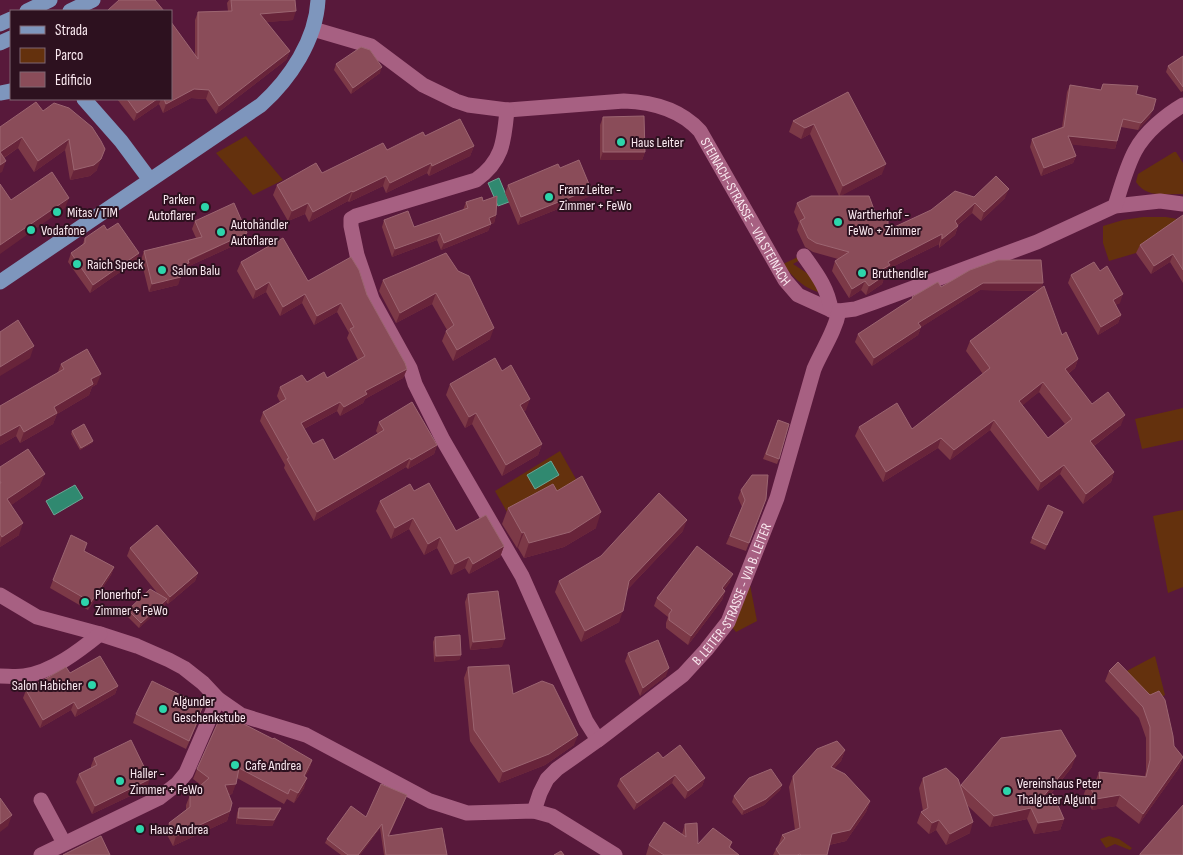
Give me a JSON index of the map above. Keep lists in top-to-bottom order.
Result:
{
  "streets": {
    "street": ["STEINACH-STRASSE - VIA STEINACH", "B. LEITER-STRASSE - VIA B. LEITER"]
  },
  "crossings": [
    ["STEINACH-STRASSE - VIA STEINACH", "B. LEITER-STRASSE - VIA B. LEITER"]
  ],
  "places": [
    "Haus Leiter",
    "Franz Leiter - Zimmer + FeWo",
    "Parken Autoflarer",
    "Mitas / TIM",
    "Wartherhof - FeWo + Zimmer",
    "Vodafone",
    "Autohändler Autoflarer",
    "Raich Speck",
    "Salon Balu",
    "Bruthendler",
    "Plonerhof - Zimmer + FeWo",
    "Salon Habicher",
    "Algunder Geschenkstube",
    "Cafe Andrea",
    "Haller - Zimmer + FeWo",
    "Vereinshaus Peter Thalguter Algund",
    "Haus Andrea"
  ],
  "legend": ["Strada", "Parco", "Edificio"]
}
